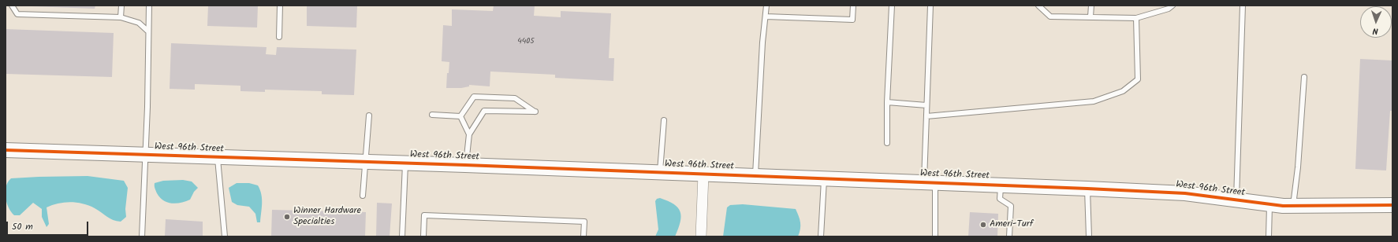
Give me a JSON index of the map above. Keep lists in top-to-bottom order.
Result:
{
  "streets": {
    "street": ["West 96th Street"]
  },
  "places": ["Winner Hardware Specialties", "Ameri-Turf"],
  "house_numbers": ["4405"],
  "scale_bar": "50 m",
  "north": "bottom"
}
